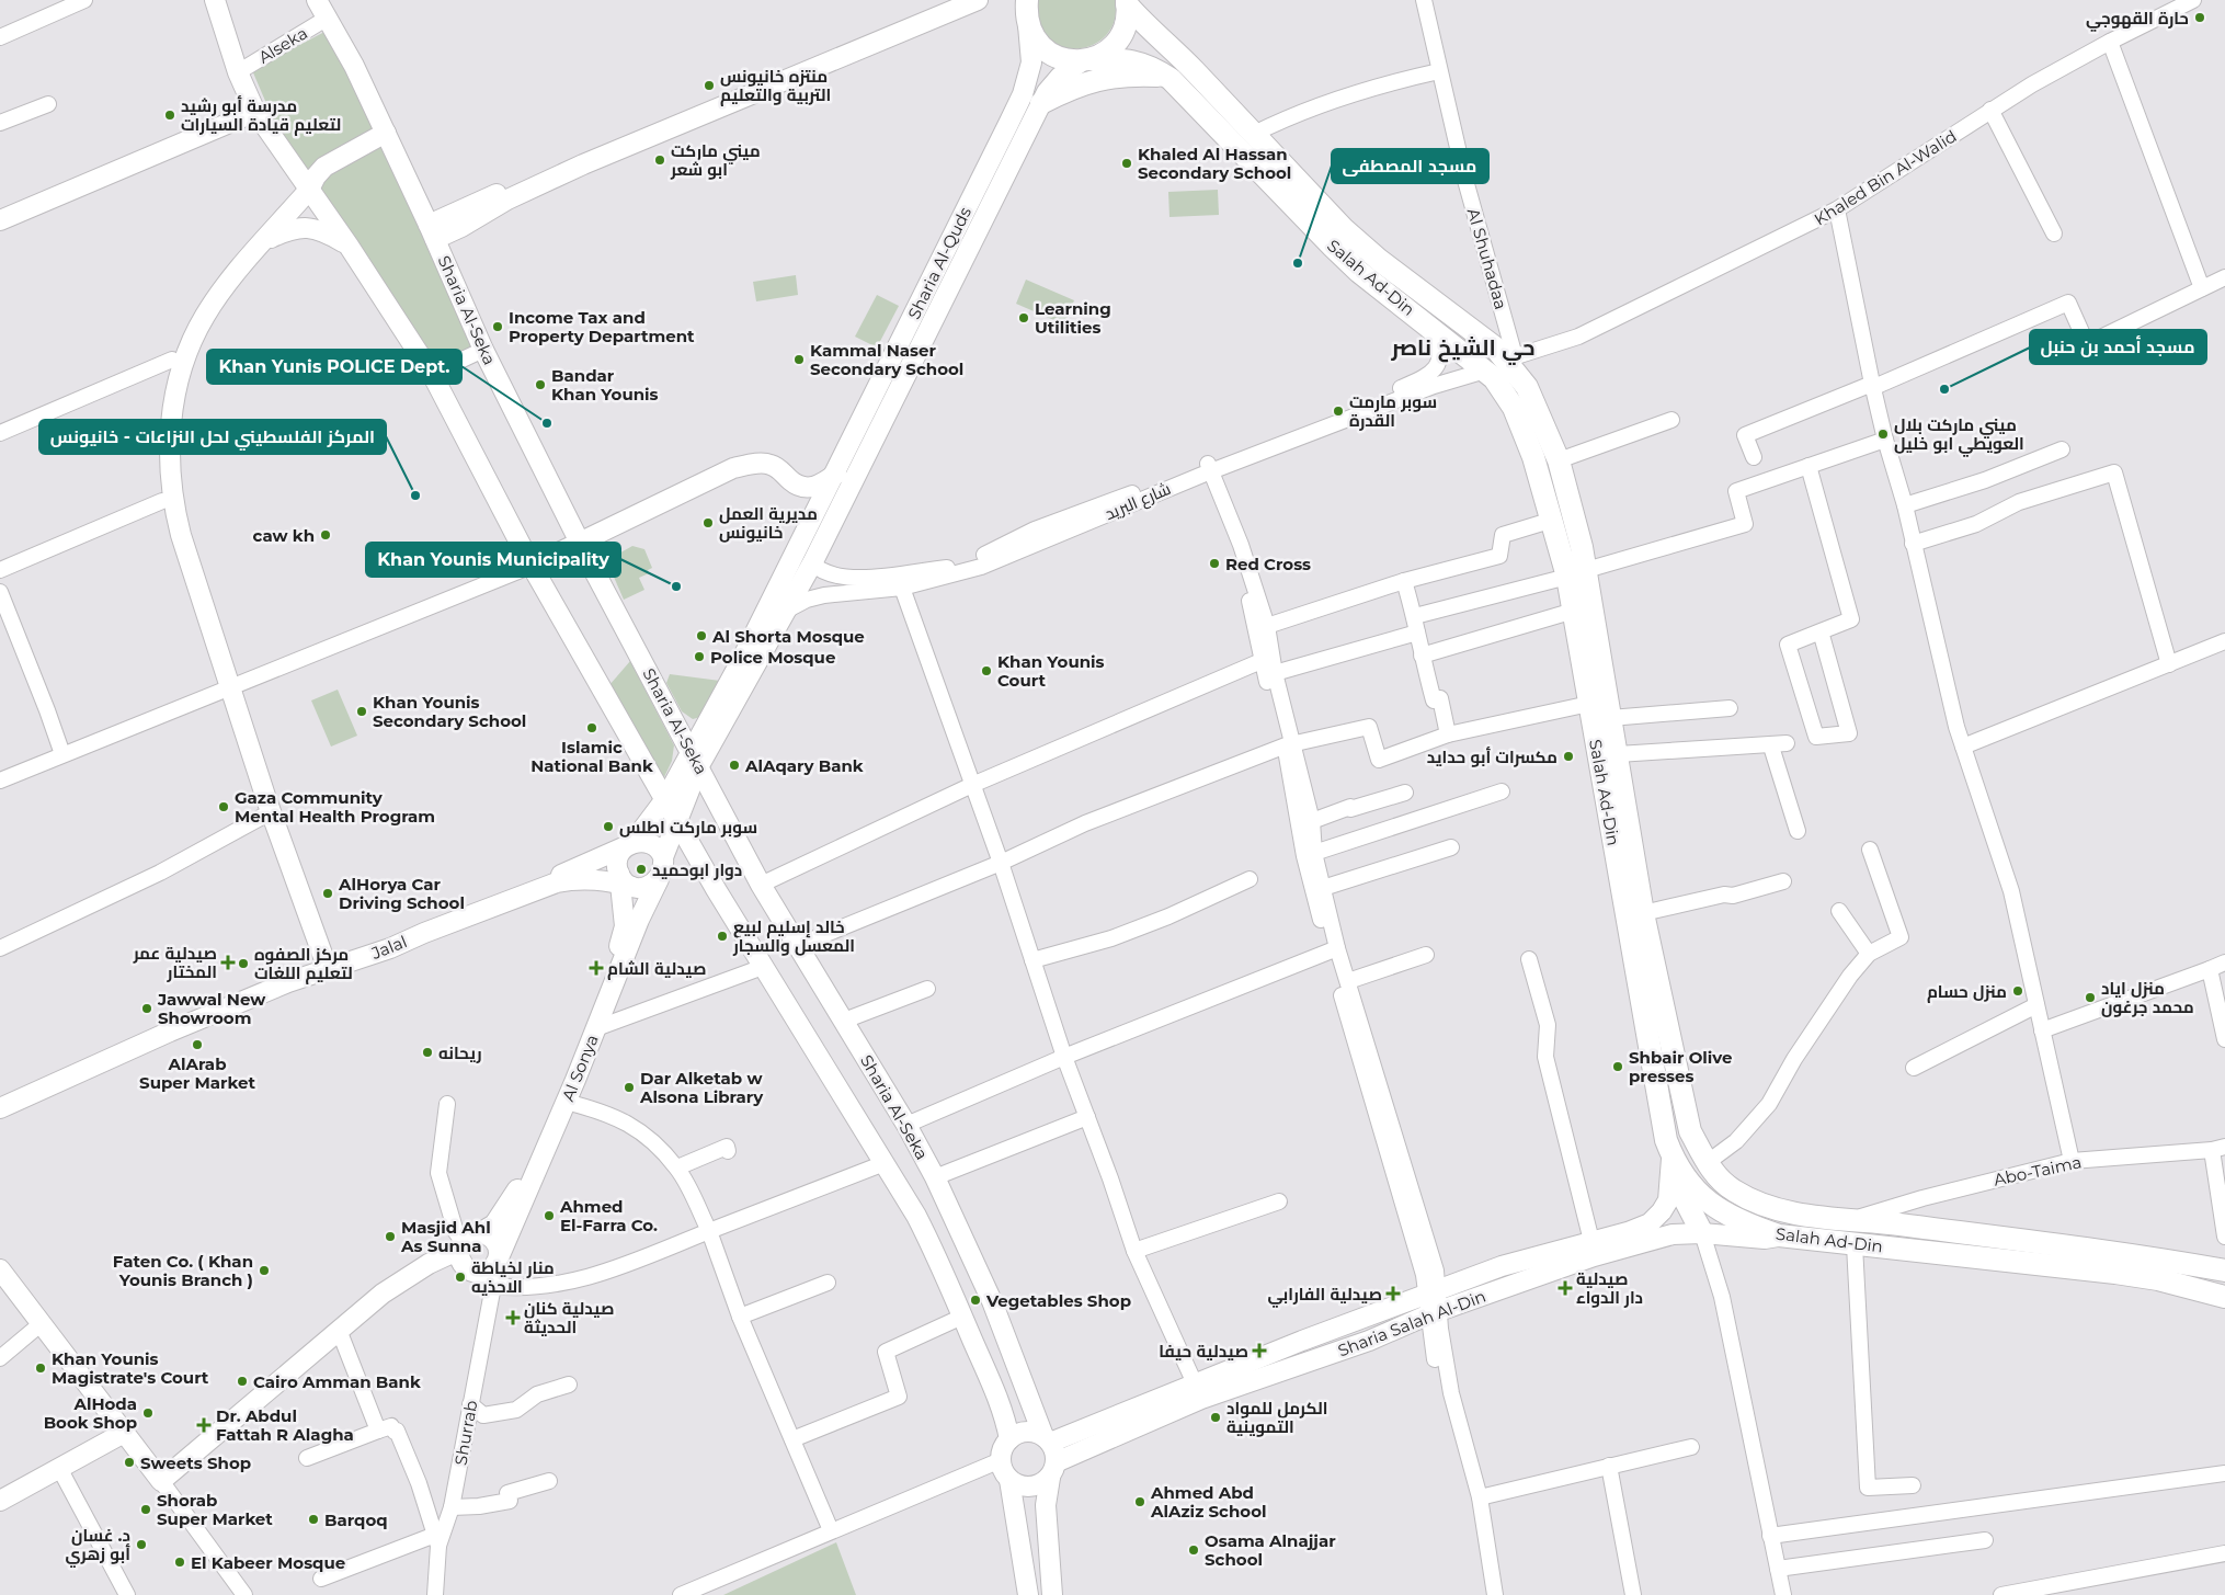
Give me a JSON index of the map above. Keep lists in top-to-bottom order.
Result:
{
  "streets": {
    "highway": ["Salah Ad-Din"],
    "main road": [
      "Sharia Al-Quds",
      "Sharia Al-Seka",
      "Jalal",
      "Al Sonya",
      "Sharia Salah Al-Din"
    ],
    "street": [
      "Alseka",
      "Khaled Bin Al-Walid",
      "Al Shuhadaa",
      "شارع البريد",
      "Abo-Taima",
      "Shurrab"
    ]
  },
  "crossings": [
    ["Alseka", "Sharia Al-Seka"],
    ["Khaled Bin Al-Walid", "Al Shuhadaa"],
    ["Khaled Bin Al-Walid", "Salah Ad-Din"],
    ["Al Shuhadaa", "Salah Ad-Din"],
    ["Sharia Al-Quds", "Salah Ad-Din"],
    ["Sharia Al-Quds", "Sharia Al-Seka"],
    ["Sharia Al-Quds", "شارع البريد"],
    ["Sharia Al-Quds", "Jalal"],
    ["Sharia Al-Quds", "Al Sonya"],
    ["Salah Ad-Din", "شارع البريد"],
    ["Salah Ad-Din", "Abo-Taima"],
    ["Salah Ad-Din", "Sharia Salah Al-Din"],
    ["Sharia Al-Seka", "Sharia Salah Al-Din"],
    ["Jalal", "Al Sonya"],
    ["Al Sonya", "Shurrab"]
  ],
  "districts": ["حي الشيخ ناصر"],
  "places": {
    "other": [
      "حارة القهوجي",
      "منتزه خانيونس التربية والتعليم",
      "مدرسة أبو رشيد لتعليم قيادة السيارات",
      "ميني ماركت ابو شعر",
      "Khaled Al Hassan Secondary School",
      "مسجد المصطفى",
      "Learning Utilities",
      "Income Tax and Property Department",
      "Kammal Naser Secondary School",
      "Bandar Khan Younis",
      "مسجد أحمد بن حنبل",
      "سوبر مارمت القدرة",
      "Khan Yunis POLICE Dept.",
      "ميني ماركت بلال العويطي ابو خليل",
      "المركز الفلسطيني لحل النزاعات - خانيونس",
      "مديرية العمل خانيونس",
      "caw kh",
      "Red Cross",
      "Khan Younis Municipality",
      "Al Shorta Mosque",
      "Police Mosque",
      "Khan Younis Court",
      "Khan Younis Secondary School",
      "Islamic National Bank",
      "مكسرات أبو حدايد",
      "AlAqary Bank",
      "Gaza Community Mental Health Program",
      "سوبر ماركت اطلس",
      "دوار ابوحميد",
      "AlHorya Car Driving School",
      "خالد إسليم لبيع المعسل والسجار",
      "مركز الصفوه لتعليم اللغات",
      "منزل حسام",
      "منزل اياد محمد جرغون",
      "Jawwal New Showroom",
      "AlArab Super Market",
      "ريحانه",
      "Shbair Olive presses",
      "Dar Alketab w Alsona Library",
      "Ahmed El-Farra Co.",
      "Masjid Ahl As Sunna",
      "Faten Co. ( Khan Younis Branch )",
      "منار لخياطة الاحذيه",
      "Vegetables Shop",
      "Khan Younis Magistrate's Court",
      "Cairo Amman Bank",
      "AlHoda Book Shop",
      "الكرمل للمواد التموينية",
      "Sweets Shop",
      "Ahmed Abd AlAziz School",
      "Shorab Super Market",
      "Barqoq",
      "د. غسان أبو زهري",
      "Osama Alnajjar School",
      "El Kabeer Mosque"
    ],
    "health": [
      "صيدلية عمر المختار",
      "صيدلية الشام",
      "صيدلية دار الدواء",
      "صيدلية الفارابي",
      "صيدلية كنان الحديثة",
      "صيدلية حيفا",
      "Dr. Abdul Fattah R Alagha"
    ]
  }
}
